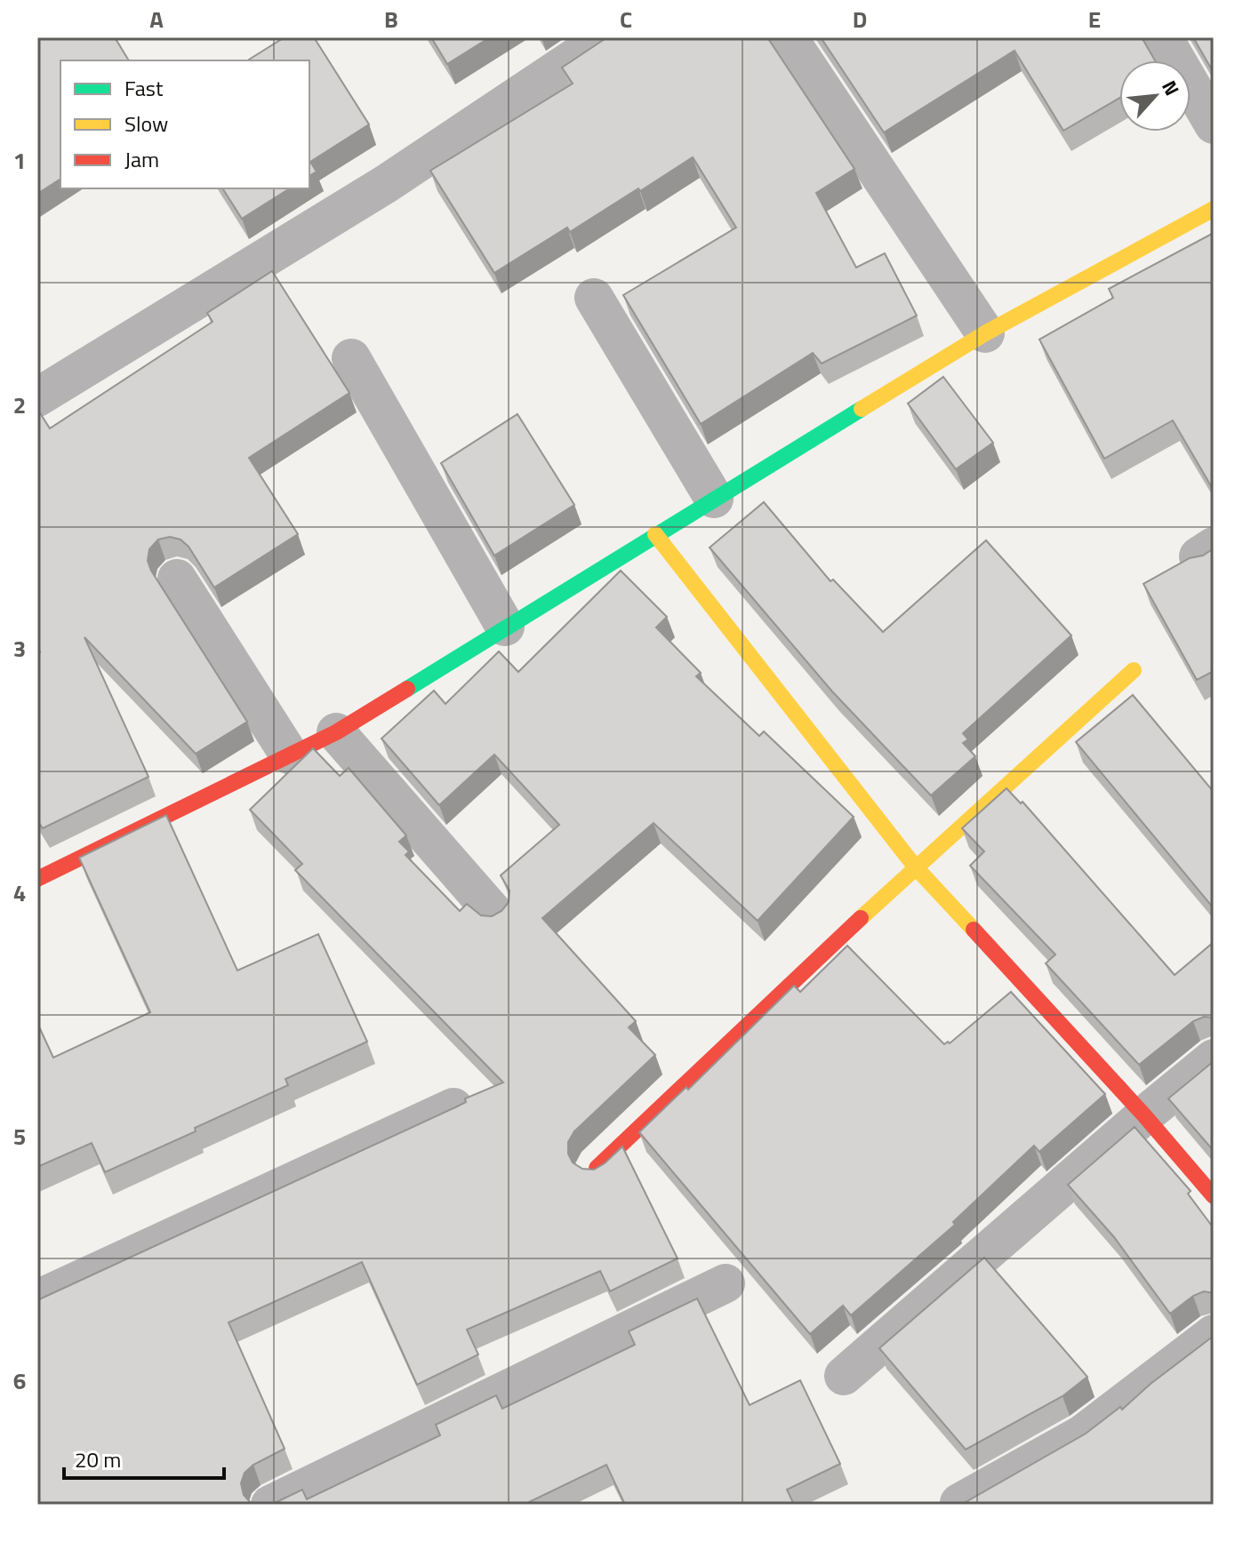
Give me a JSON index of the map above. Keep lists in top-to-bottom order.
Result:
{
  "legend": ["Fast", "Slow", "Jam"],
  "scale_bar": "20 m",
  "north": "top right",
  "grid": {
    "columns": [
      "A",
      "B",
      "C",
      "D",
      "E"
    ],
    "rows": [
      "1",
      "2",
      "3",
      "4",
      "5",
      "6"
    ]
  }
}
